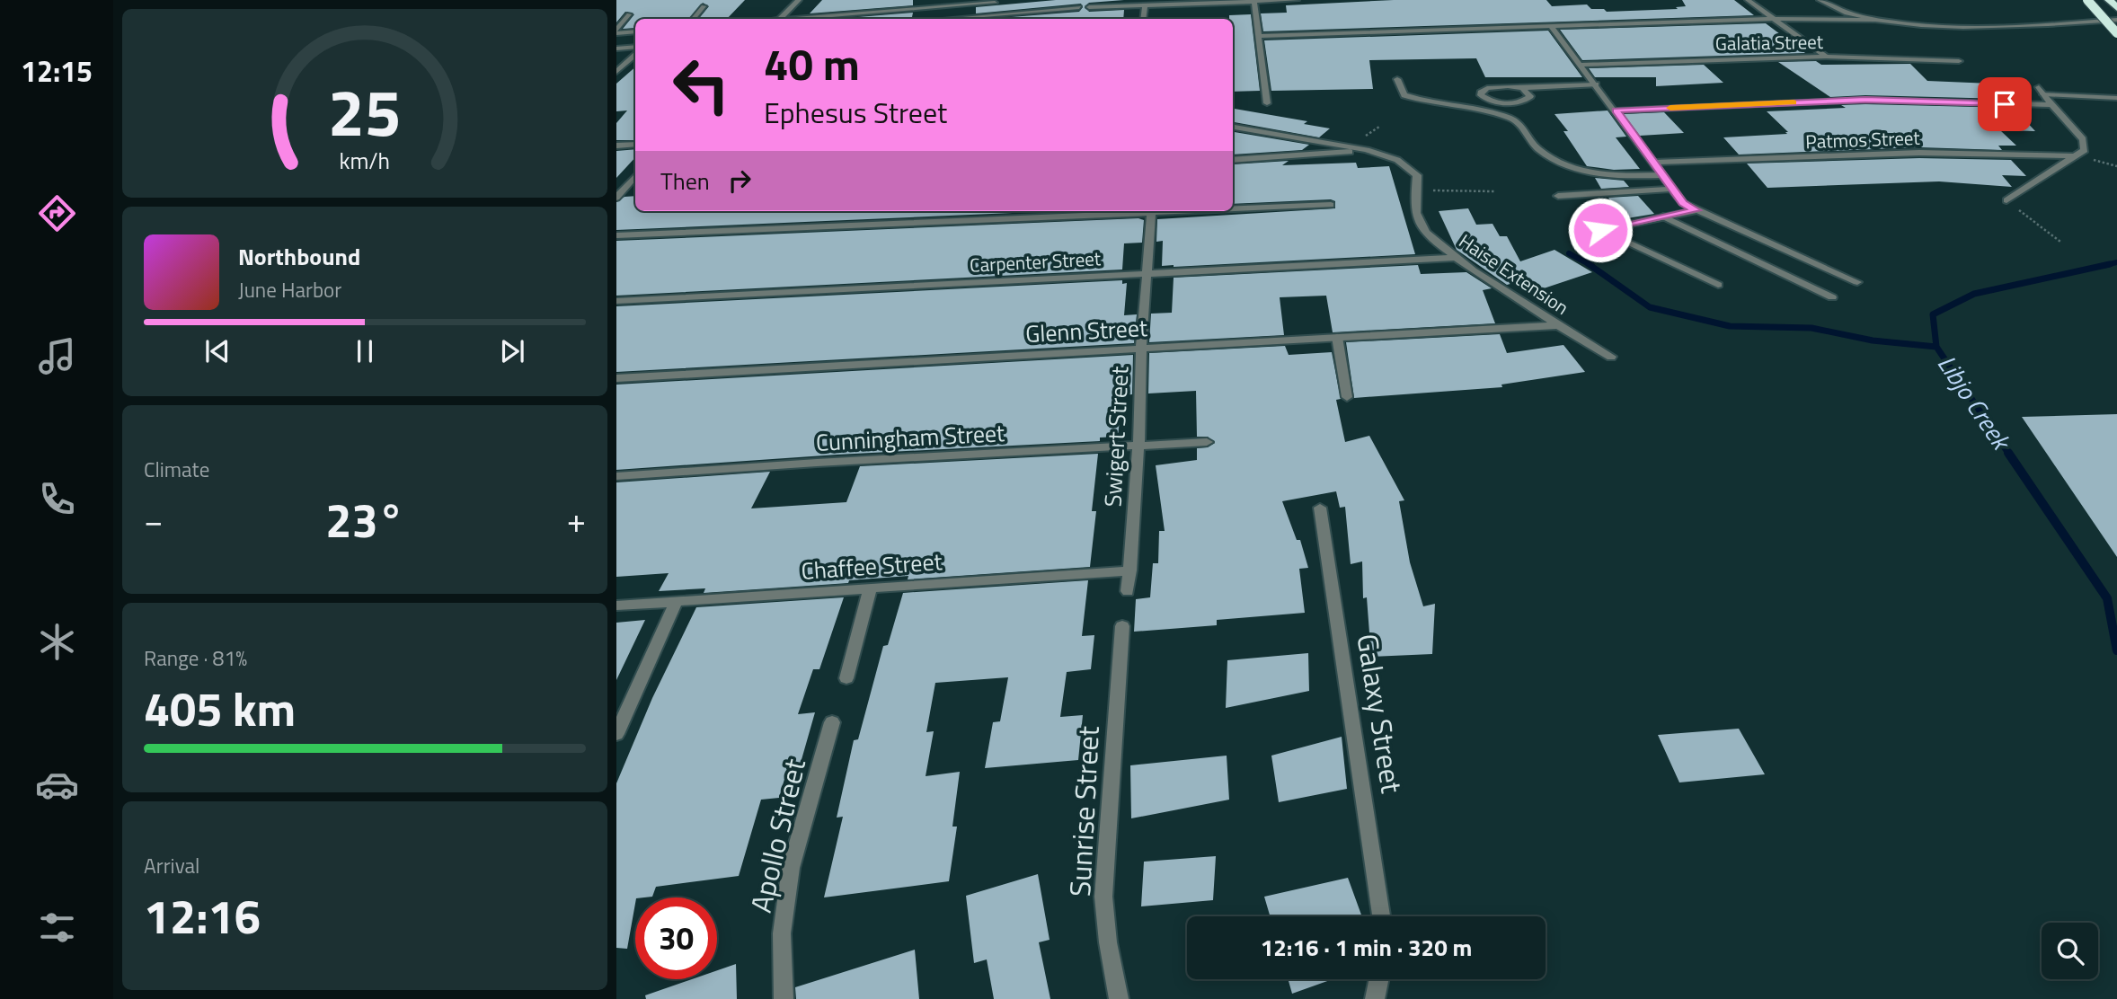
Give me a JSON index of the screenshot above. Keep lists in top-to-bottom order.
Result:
{
  "streets": {
    "street": [
      "Galatia Street",
      "Patmos Street",
      "Carpenter Street",
      "Haise Extension",
      "Glenn Street",
      "Swigert Street",
      "Cunningham Street",
      "Chaffee Street",
      "Galaxy Street",
      "Sunrise Street",
      "Apollo Street"
    ]
  },
  "crossings": [
    ["Carpenter Street", "Haise Extension"],
    ["Carpenter Street", "Swigert Street"],
    ["Haise Extension", "Glenn Street"],
    ["Glenn Street", "Swigert Street"],
    ["Swigert Street", "Cunningham Street"],
    ["Swigert Street", "Chaffee Street"]
  ],
  "water": ["Libjo Creek"],
  "page": {
    "tabs": "12:15",
    "turn": ["40 m", "Ephesus Street"],
    "then": "Then",
    "song": ["Northbound", "June Harbor"],
    "tile": [
      "Climate",
      ["Range · 81%", "405 km"],
      ["Arrival", "12:16"]
    ],
    "heat": ["−", "23°", "+"],
    "limit": "30",
    "trip": "12:16 · 1 min · 320 m",
    "gauge": ["25", "km/h"]
  }
}
